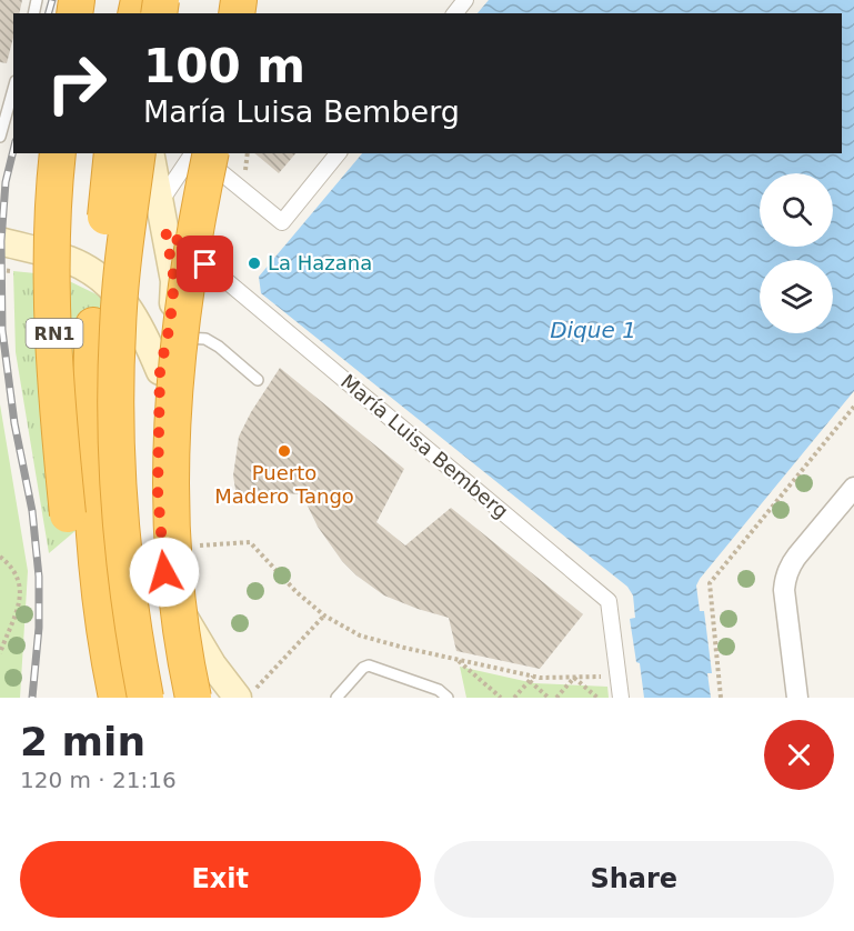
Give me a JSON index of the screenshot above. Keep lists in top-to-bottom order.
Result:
{
  "streets": {
    "highway": ["RN1"],
    "street": ["María Luisa Bemberg"]
  },
  "water": ["Dique 1"],
  "places": ["La Hazana", "Puerto Madero Tango"],
  "page": {
    "turn": ["100 m", "María Luisa Bemberg"],
    "heading": ["2 min", "120 m · 21:16"],
    "buttons": ["Exit", "Share"]
  }
}
